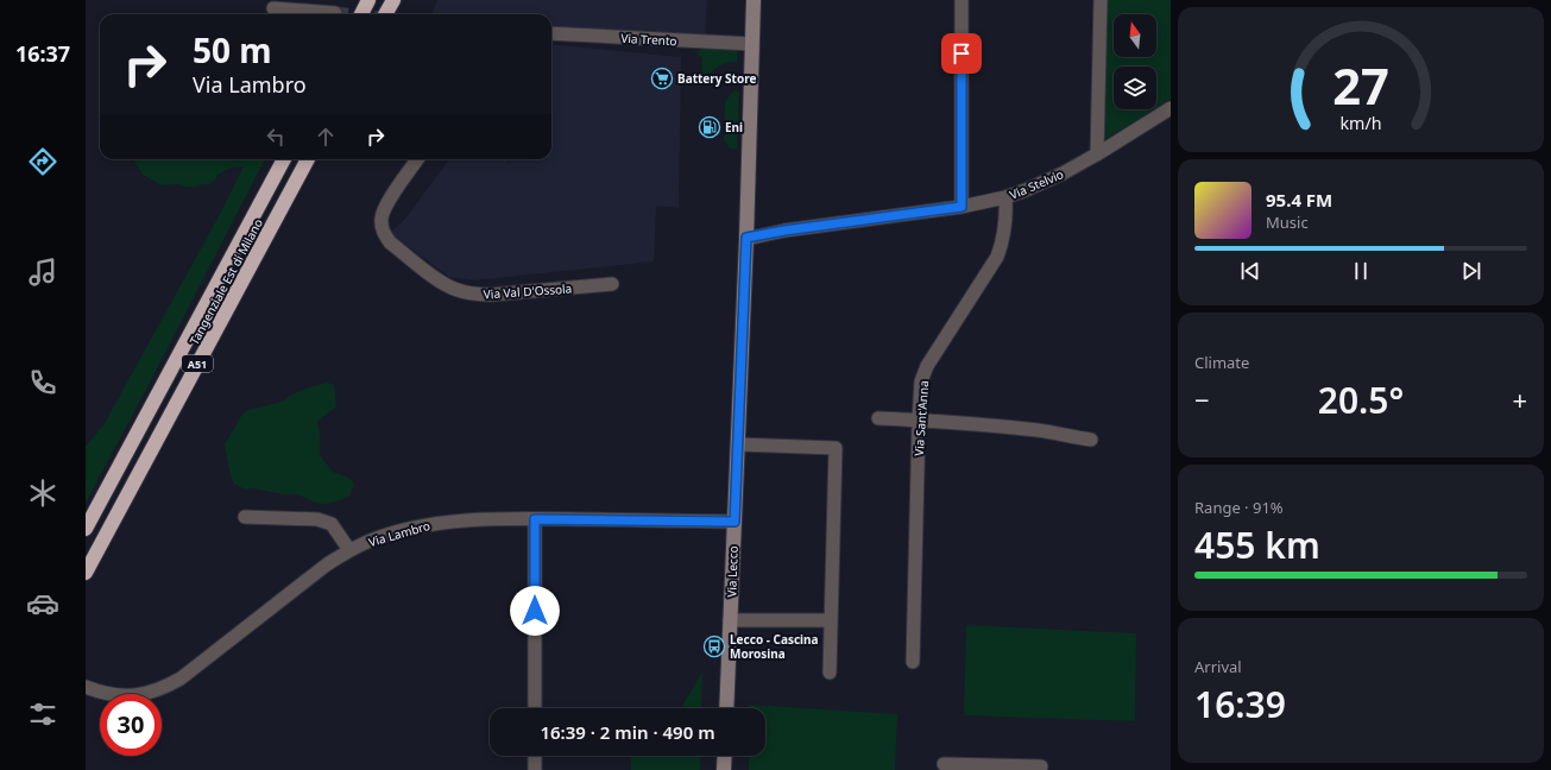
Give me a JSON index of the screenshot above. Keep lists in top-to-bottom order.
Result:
{
  "streets": {
    "highway": ["Tangenziale Est di Milano", "A51"],
    "street": [
      "Via Trento",
      "Via Stelvio",
      "Via Val D'Ossola",
      "Via Sant'Anna",
      "Via Lambro",
      "Via Lecco"
    ]
  },
  "crossings": [
    ["Via Stelvio", "Via Sant'Anna"],
    ["Via Stelvio", "Via Lecco"],
    ["Via Lambro", "Via Lecco"]
  ],
  "places": {
    "supermarket": ["Battery Store"],
    "fuel station": ["Eni"],
    "bus stop": ["Lecco - Cascina Morosina"]
  },
  "north": "top",
  "page": {
    "tabs": "16:37",
    "turn": ["50 m", "Via Lambro"],
    "song": ["95.4 FM", "Music"],
    "tile": [
      "Climate",
      ["Range · 91%", "455 km"],
      ["Arrival", "16:39"]
    ],
    "heat": ["−", "20.5°", "+"],
    "limit": "30",
    "trip": "16:39 · 2 min · 490 m",
    "gauge": ["27", "km/h"]
  }
}
